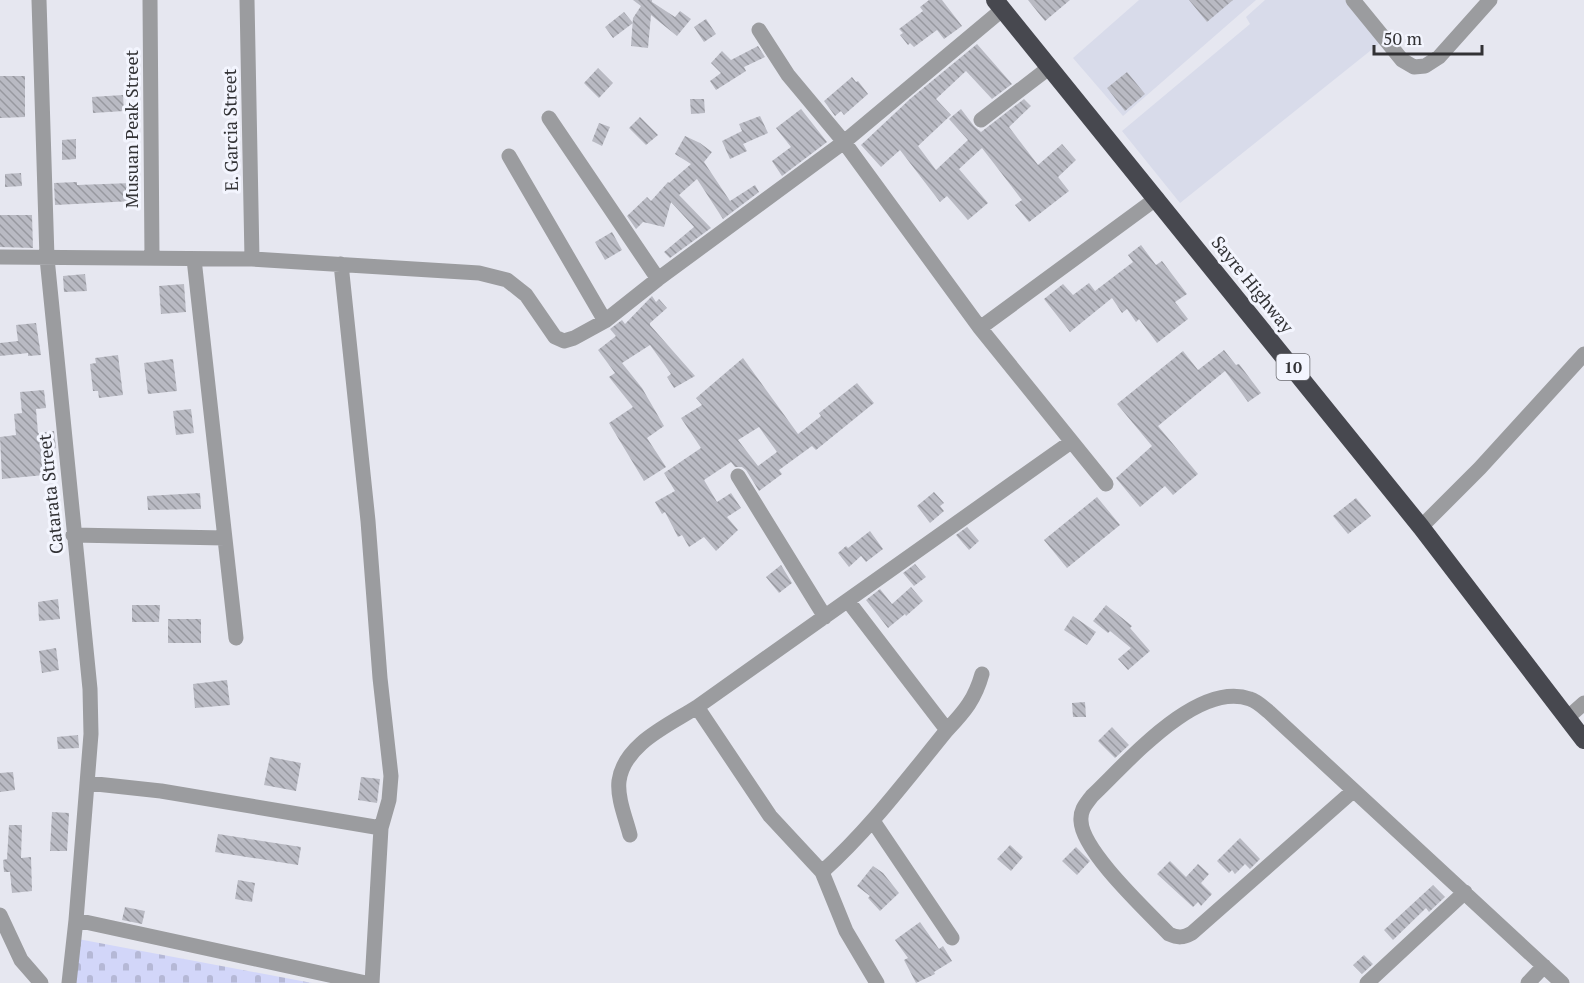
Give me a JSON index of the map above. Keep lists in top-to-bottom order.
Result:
{
  "streets": {
    "highway": ["Sayre Highway", "10"],
    "street": ["Musuan Peak Street", "E. Garcia Street", "Catarata Street"]
  },
  "scale_bar": "50 m"
}
